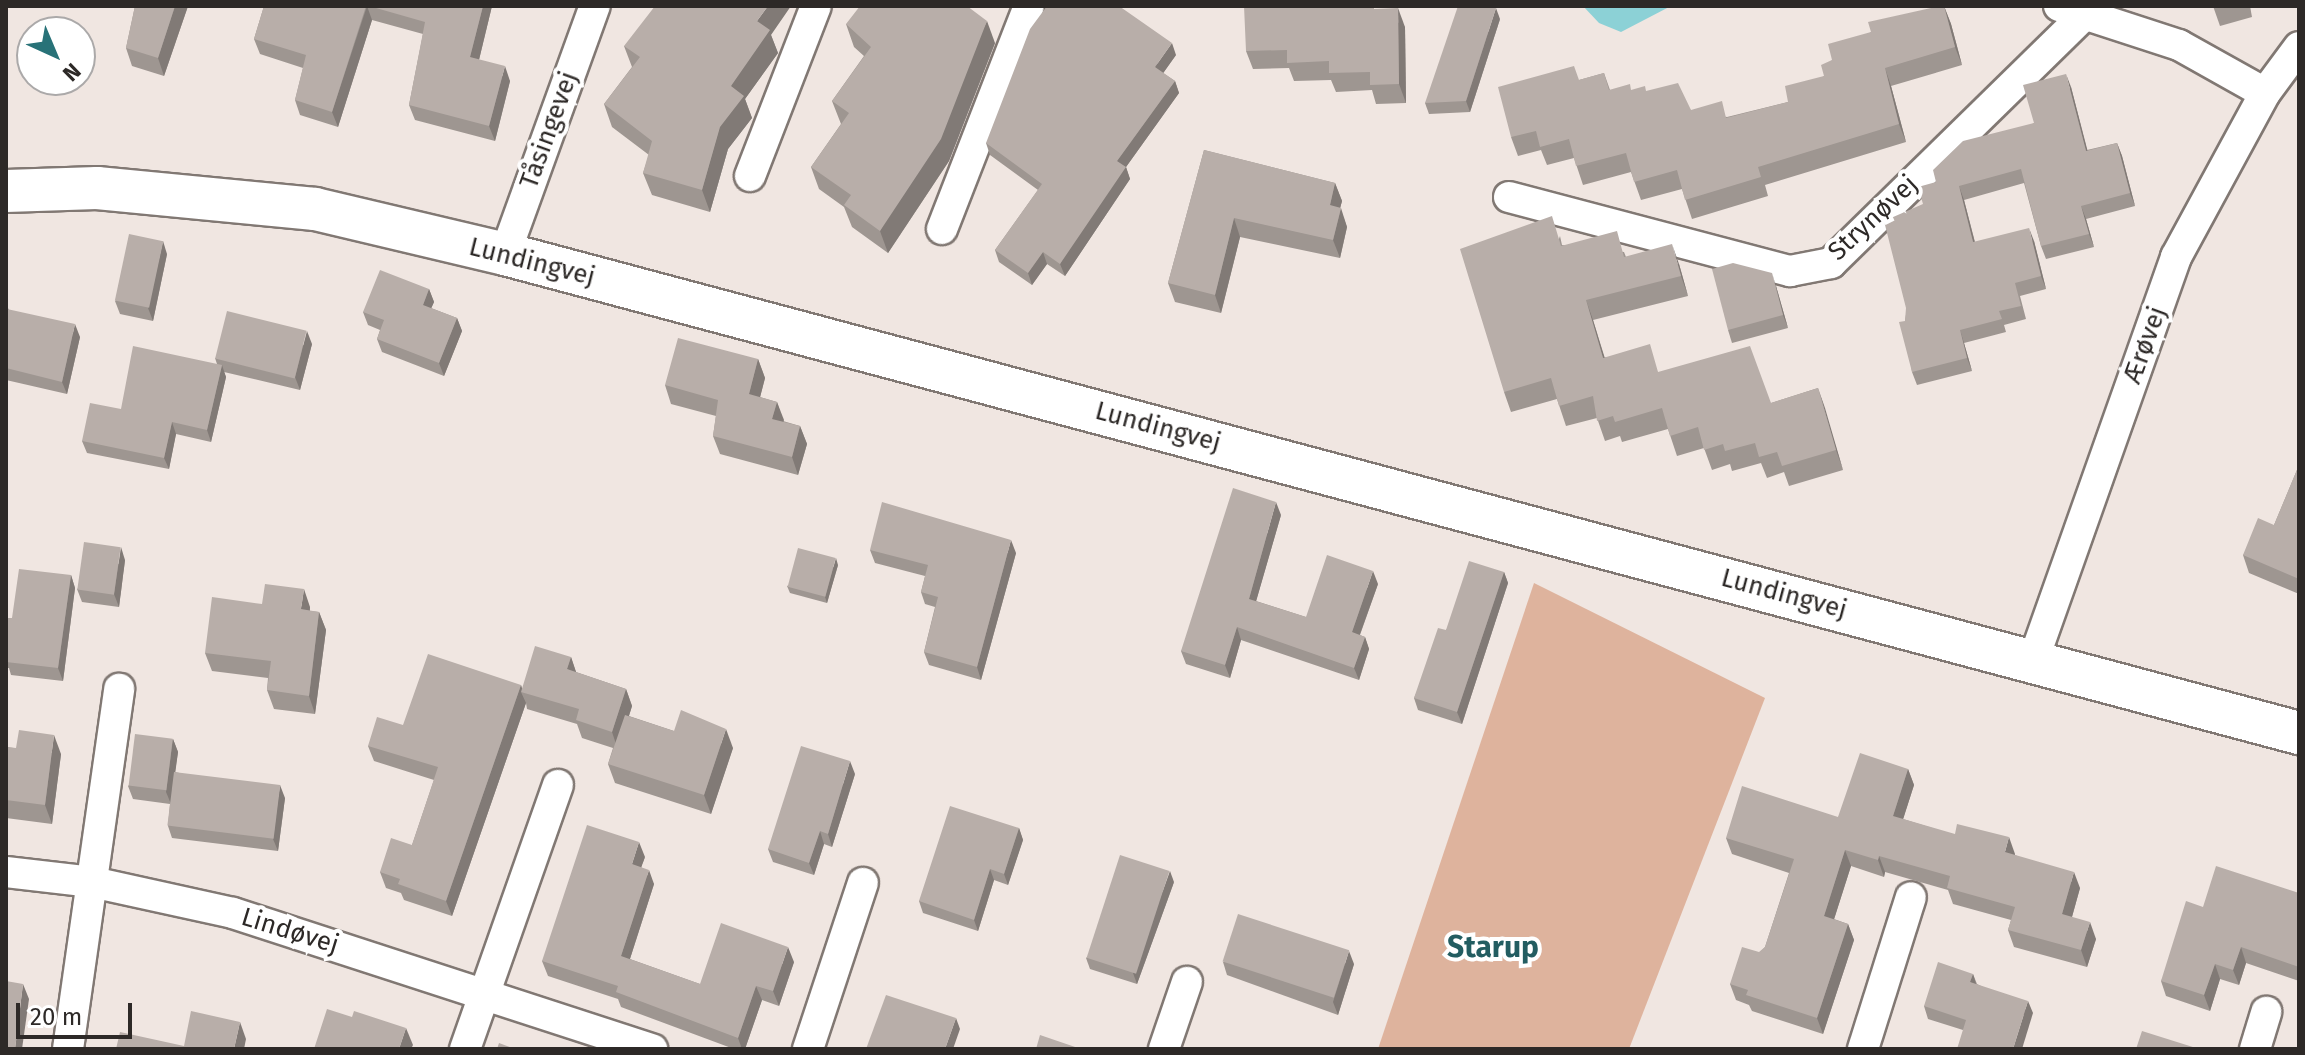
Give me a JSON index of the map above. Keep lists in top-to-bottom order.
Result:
{
  "streets": {
    "street": [
      "Tåsingevej",
      "Strynøvej",
      "Lundingvej",
      "Ærøvej",
      "Lindøvej"
    ]
  },
  "crossings": [
    ["Tåsingevej", "Lundingvej"],
    ["Strynøvej", "Ærøvej"],
    ["Lundingvej", "Ærøvej"]
  ],
  "districts": ["Starup"],
  "scale_bar": "20 m",
  "north": "bottom right"
}
